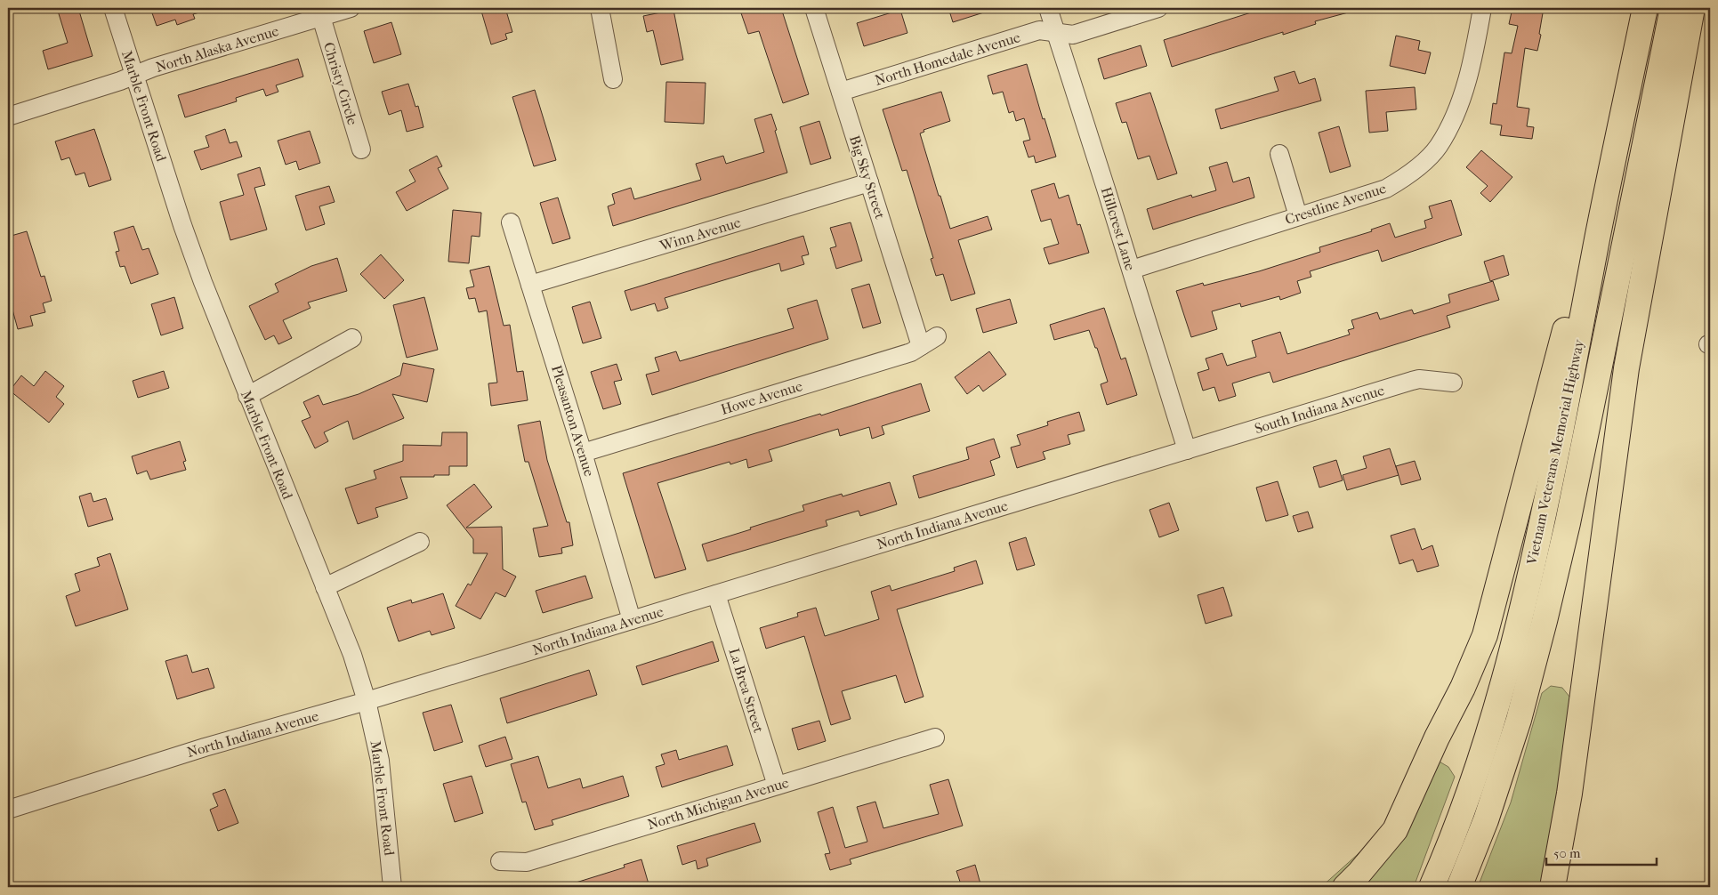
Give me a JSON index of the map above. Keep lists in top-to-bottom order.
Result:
{
  "streets": {
    "highway": ["Vietnam Veterans Memorial Highway"],
    "street": [
      "North Alaska Avenue",
      "North Homedale Avenue",
      "Christy Circle",
      "Marble Front Road",
      "Big Sky Street",
      "Crestline Avenue",
      "Hillcrest Lane",
      "Winn Avenue",
      "Howe Avenue",
      "South Indiana Avenue",
      "Pleasanton Avenue",
      "North Indiana Avenue",
      "La Brea Street",
      "North Michigan Avenue"
    ]
  },
  "crossings": [
    ["North Alaska Avenue", "Christy Circle"],
    ["North Alaska Avenue", "Marble Front Road"],
    ["North Homedale Avenue", "Big Sky Street"],
    ["North Homedale Avenue", "Hillcrest Lane"],
    ["Marble Front Road", "North Indiana Avenue"],
    ["Big Sky Street", "Winn Avenue"],
    ["Big Sky Street", "Howe Avenue"],
    ["Crestline Avenue", "Hillcrest Lane"],
    ["Hillcrest Lane", "South Indiana Avenue"],
    ["Hillcrest Lane", "North Indiana Avenue"],
    ["Winn Avenue", "Pleasanton Avenue"],
    ["Howe Avenue", "Pleasanton Avenue"],
    ["South Indiana Avenue", "North Indiana Avenue"],
    ["Pleasanton Avenue", "North Indiana Avenue"],
    ["North Indiana Avenue", "La Brea Street"],
    ["La Brea Street", "North Michigan Avenue"]
  ],
  "scale_bar": "50 m"
}
